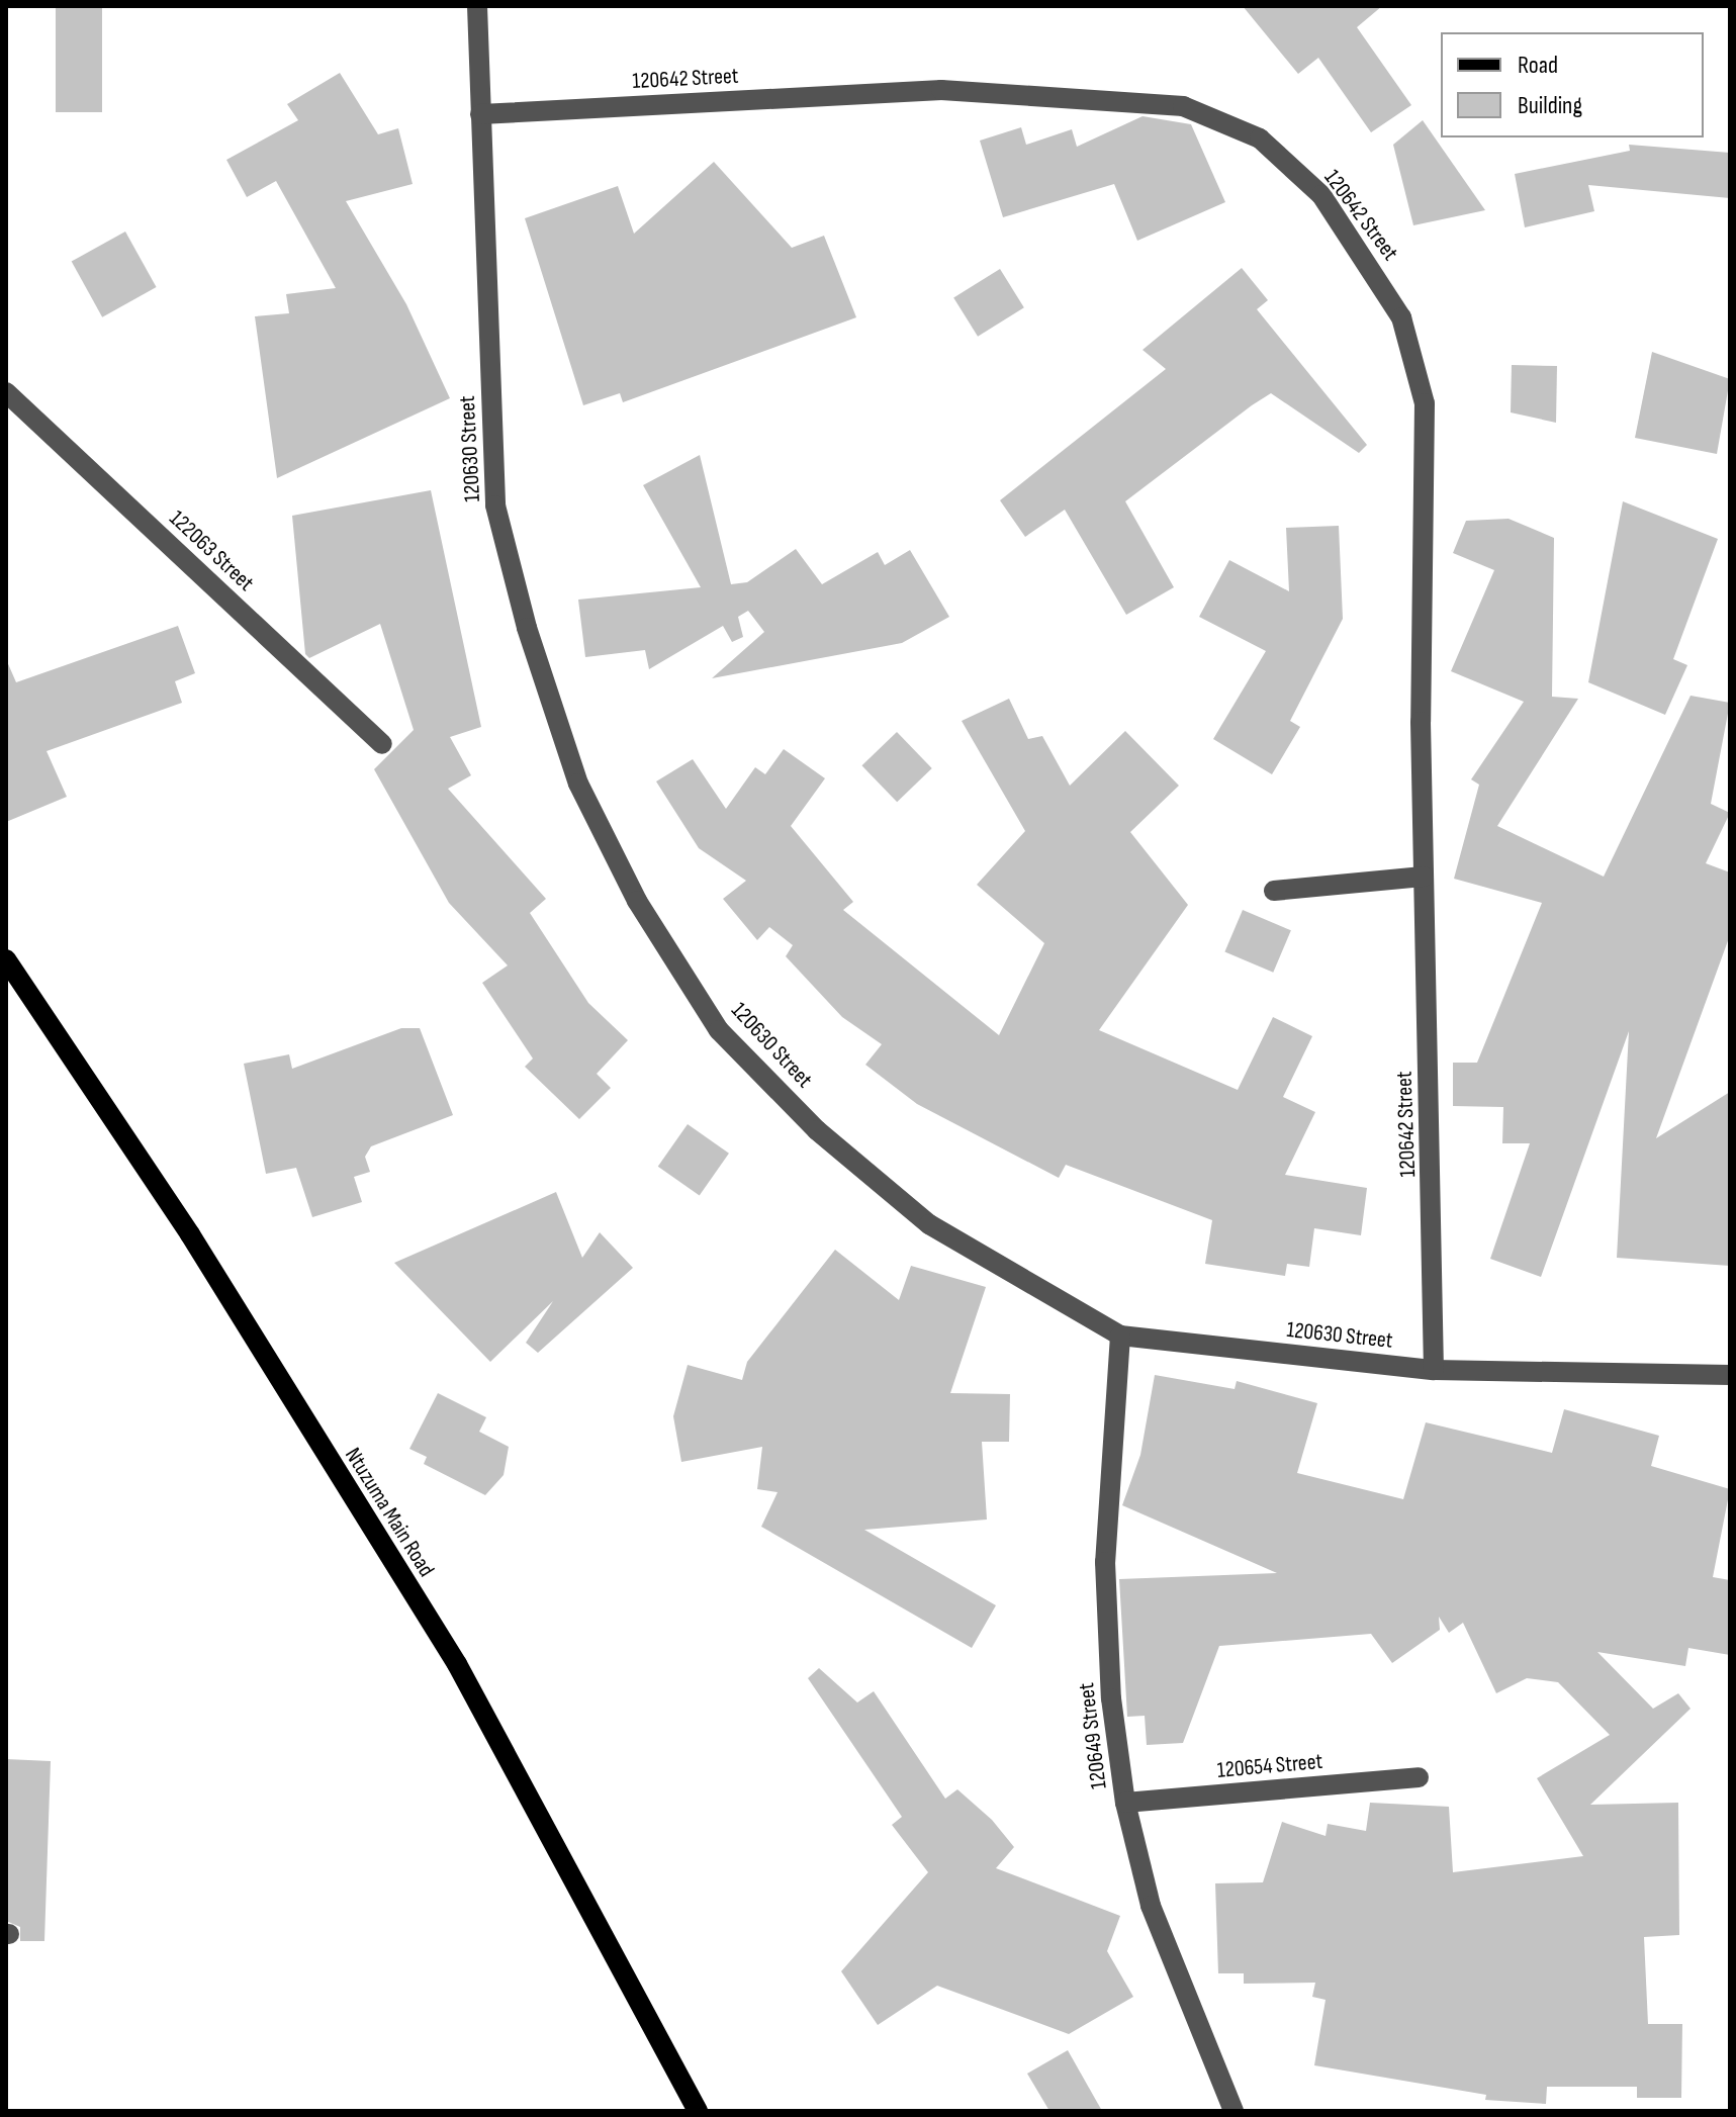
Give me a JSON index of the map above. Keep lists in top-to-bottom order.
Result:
{
  "streets": {
    "main road": ["Ntuzuma Main Road"],
    "street": [
      "120642 Street",
      "120630 Street",
      "122063 Street",
      "120649 Street",
      "120654 Street"
    ]
  },
  "crossings": [
    ["120642 Street", "120630 Street"],
    ["120630 Street", "120649 Street"],
    ["120649 Street", "120654 Street"]
  ],
  "legend": ["Road", "Building"]
}
